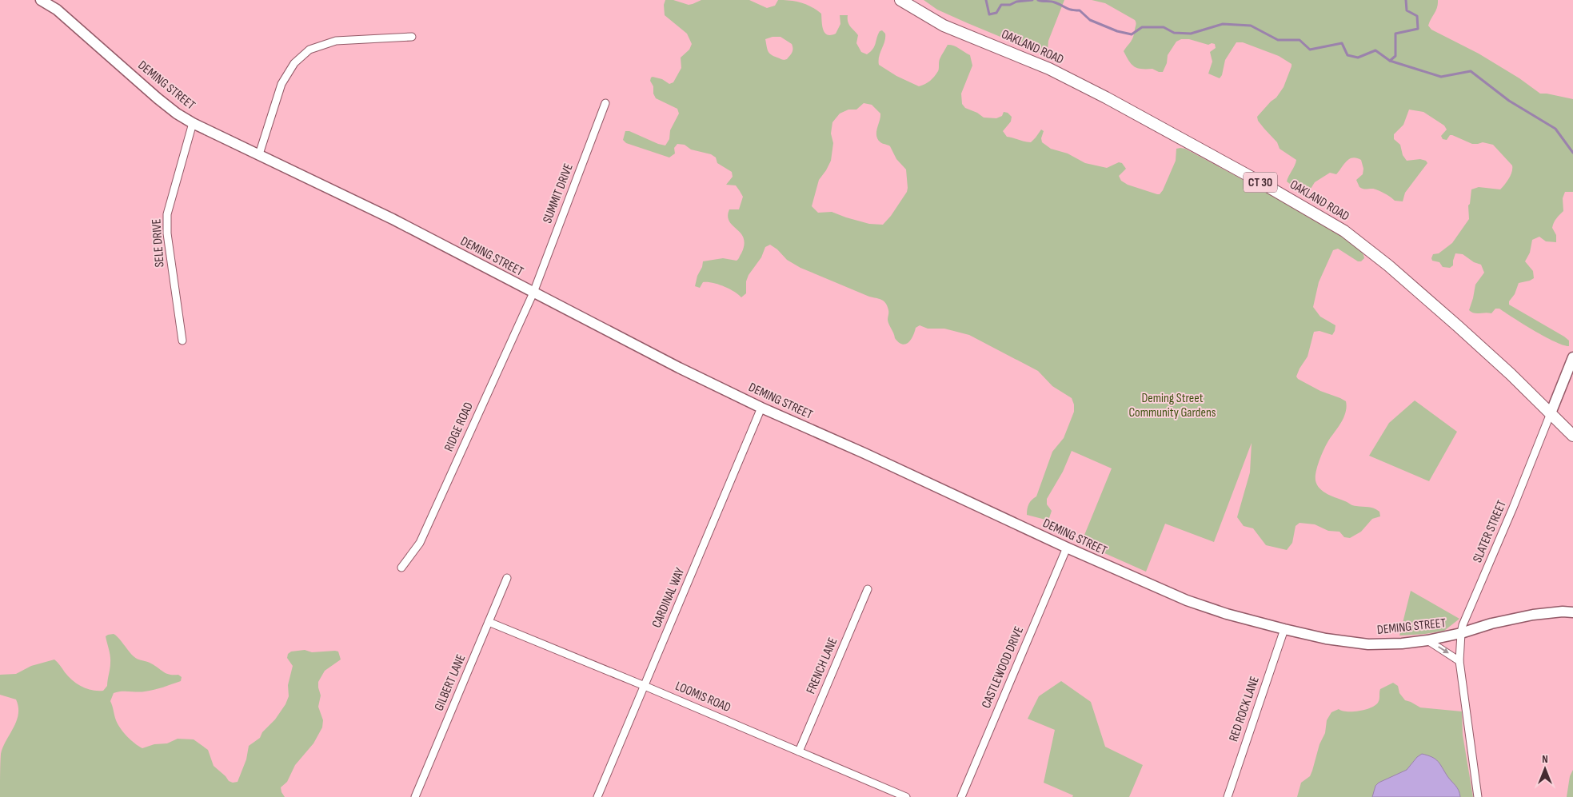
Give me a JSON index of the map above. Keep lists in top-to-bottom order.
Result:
{
  "streets": {
    "main road": ["OAKLAND ROAD", "CT 30"],
    "street": [
      "DEMING STREET",
      "SUMMIT DRIVE",
      "SELE DRIVE",
      "RIDGE ROAD",
      "SLATER STREET",
      "CARDINAL WAY",
      "FRENCH LANE",
      "CASTLEWOOD DRIVE",
      "GILBERT LANE",
      "LOOMIS ROAD",
      "RED ROCK LANE"
    ]
  },
  "crossings": [
    ["OAKLAND ROAD", "SLATER STREET"],
    ["DEMING STREET", "SUMMIT DRIVE"],
    ["DEMING STREET", "SELE DRIVE"],
    ["DEMING STREET", "RIDGE ROAD"],
    ["DEMING STREET", "SLATER STREET"],
    ["DEMING STREET", "CARDINAL WAY"],
    ["DEMING STREET", "CASTLEWOOD DRIVE"],
    ["DEMING STREET", "RED ROCK LANE"],
    ["SUMMIT DRIVE", "RIDGE ROAD"],
    ["CARDINAL WAY", "LOOMIS ROAD"],
    ["FRENCH LANE", "LOOMIS ROAD"],
    ["GILBERT LANE", "LOOMIS ROAD"]
  ],
  "parks": ["Deming Street Community Gardens"],
  "north": "top"
}
